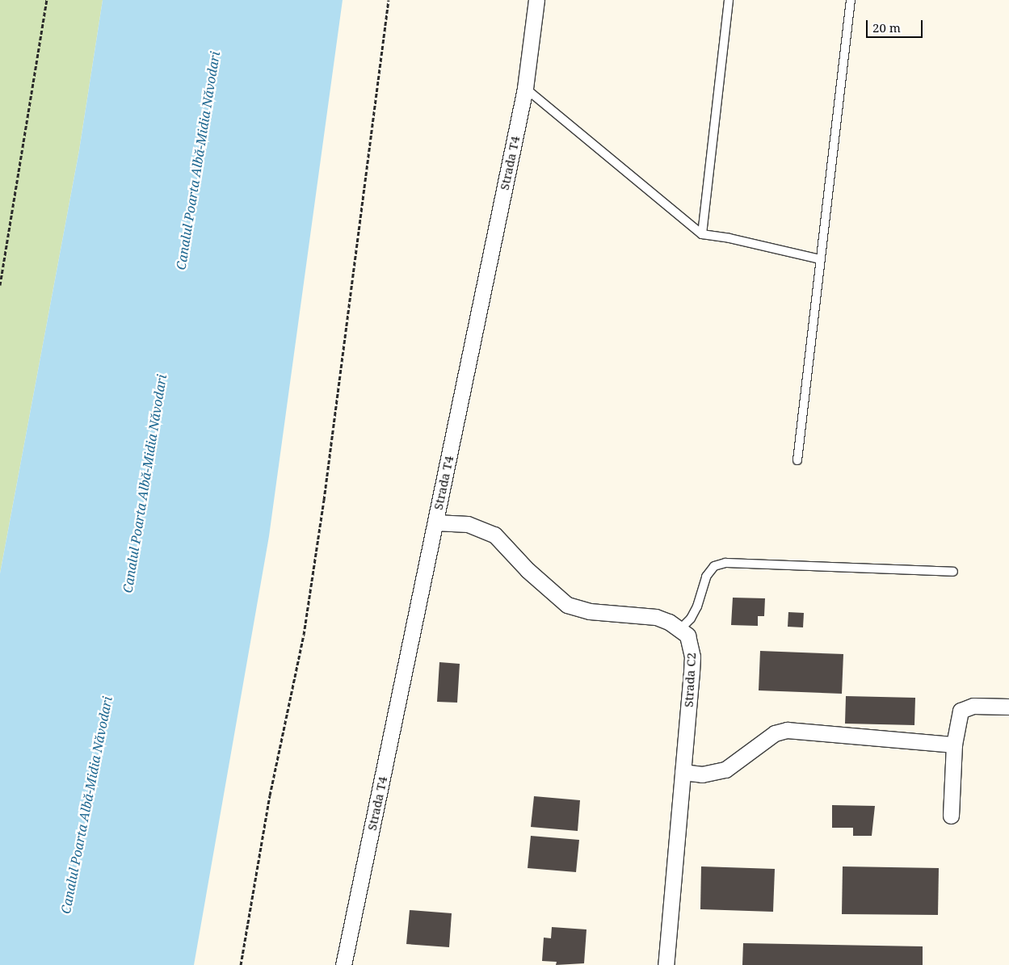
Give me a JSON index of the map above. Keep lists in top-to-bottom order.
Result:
{
  "streets": {
    "street": ["Strada T4", "Strada C2"]
  },
  "water": ["Canalul Poarta Albă-Midia Năvodari"],
  "scale_bar": "20 m"
}
